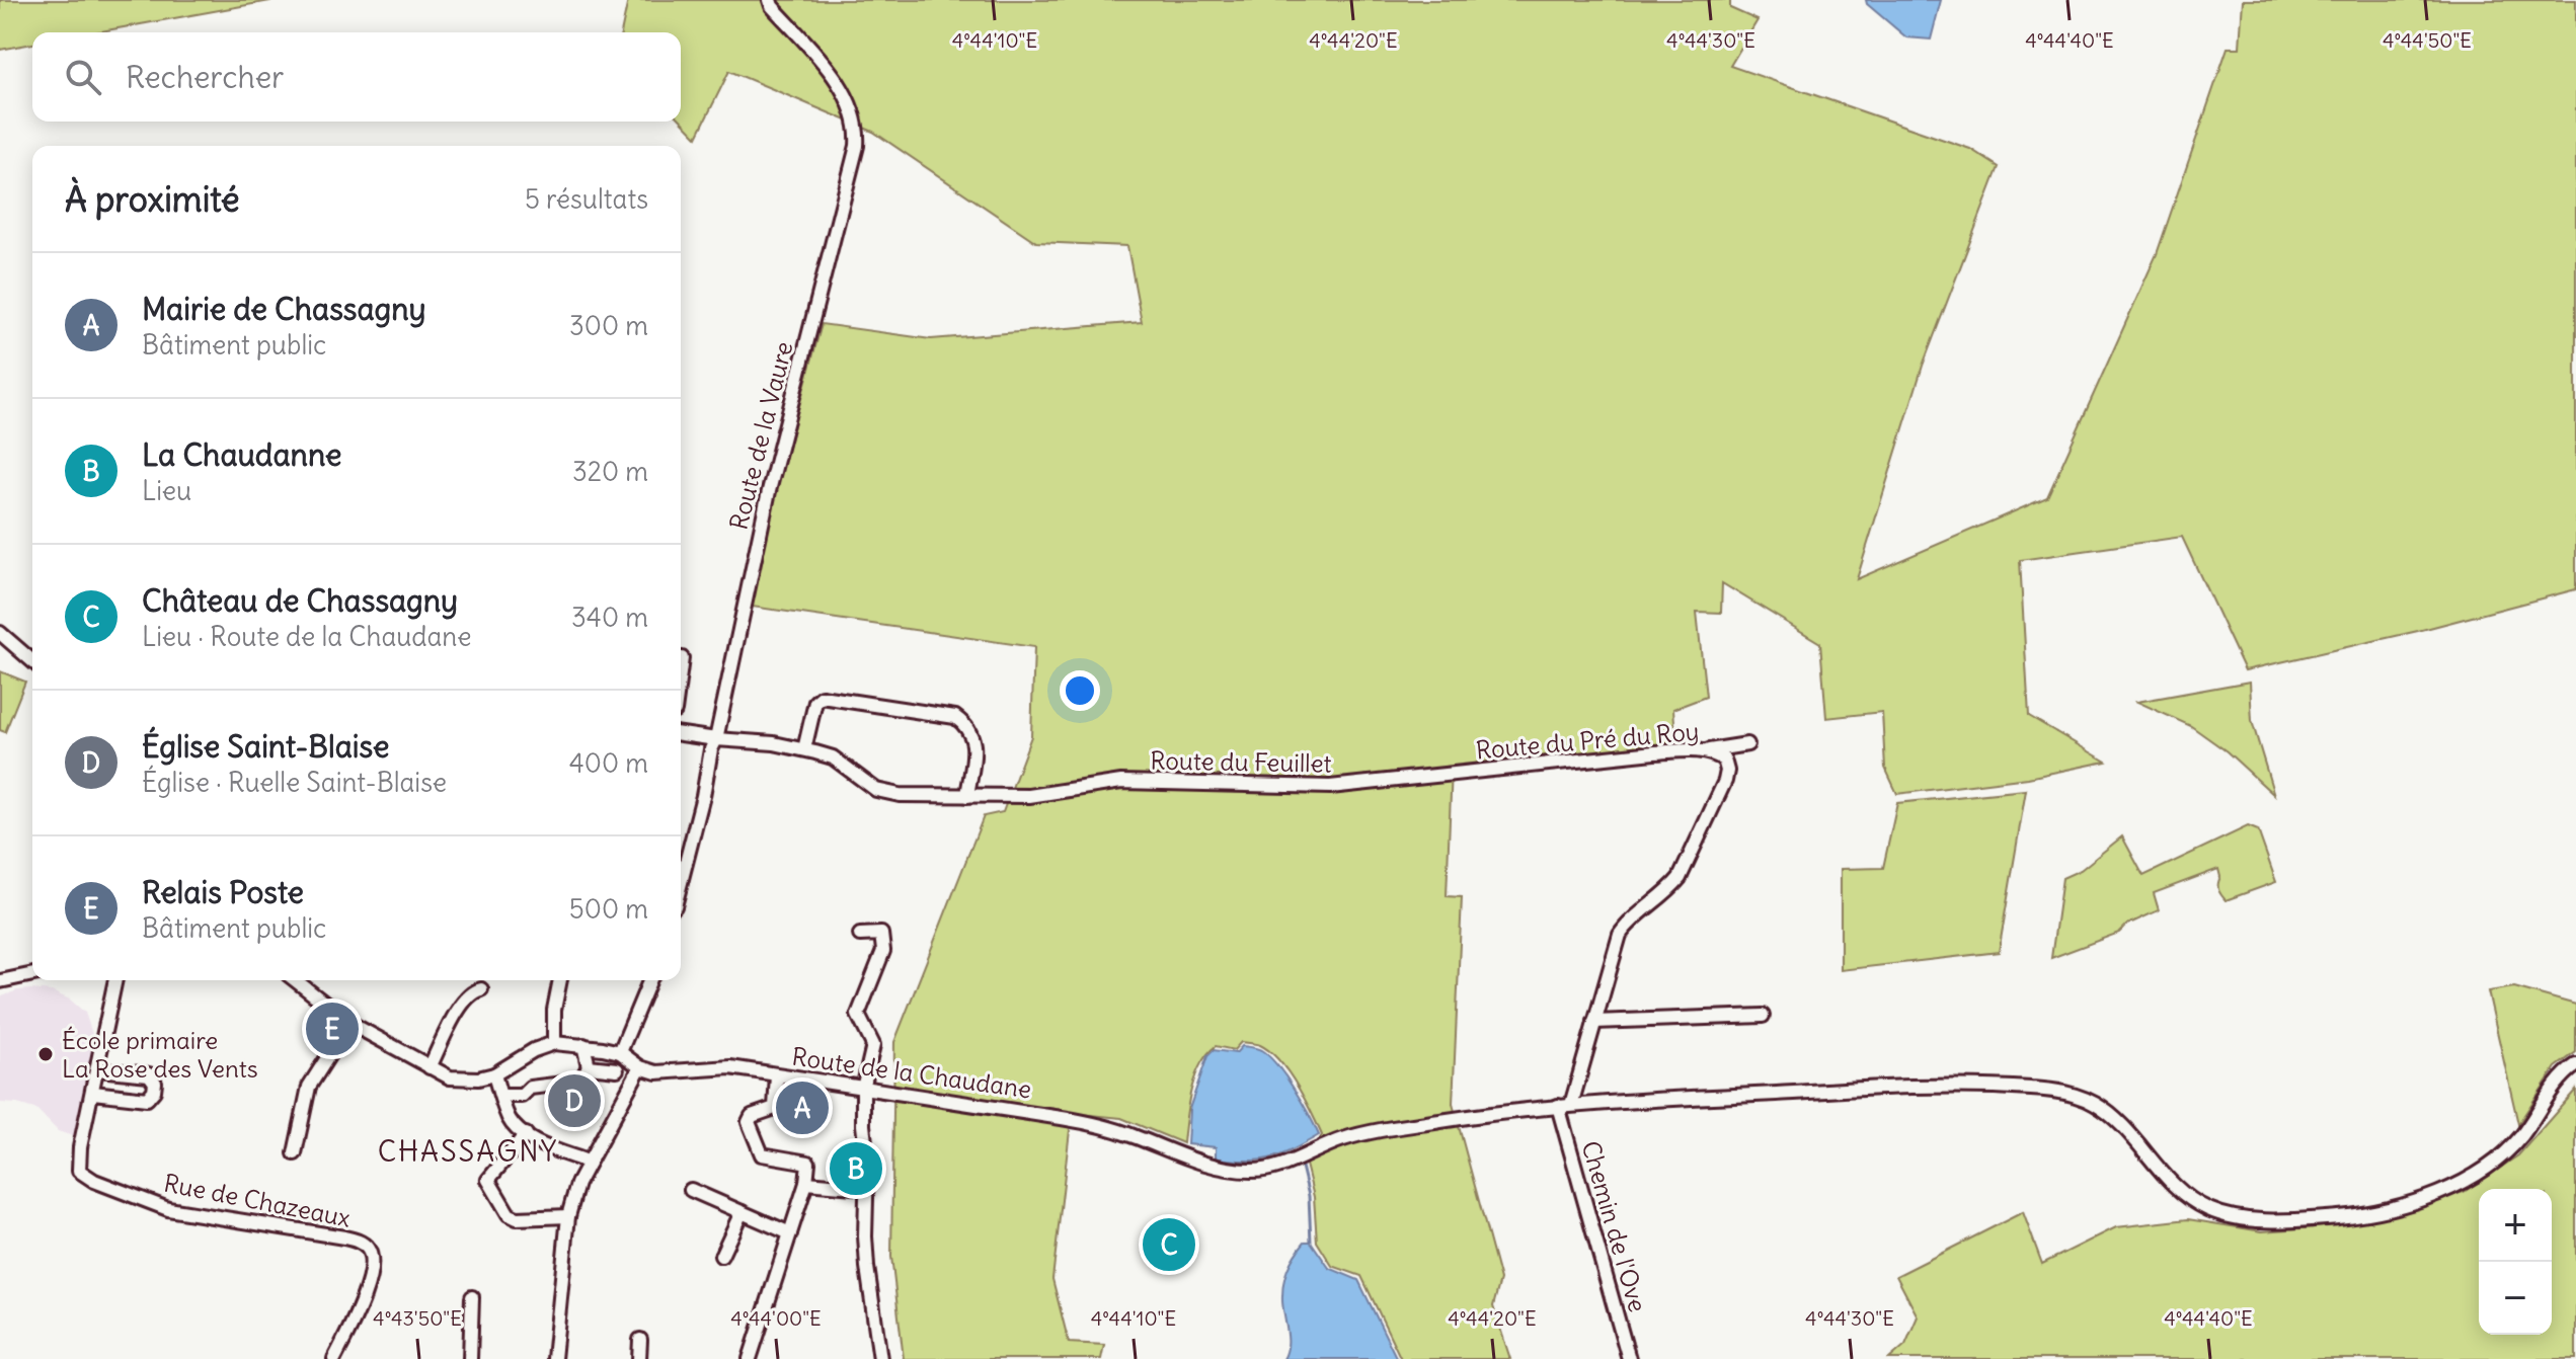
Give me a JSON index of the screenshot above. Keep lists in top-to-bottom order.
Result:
{
  "streets": {
    "street": [
      "Route de la Vaure",
      "Route du Pré du Roy",
      "Route du Feuillet",
      "Route de la Chaudane",
      "Rue de Chazeaux",
      "Chemin de l'Ove"
    ]
  },
  "crossings": [
    ["Route de la Vaure", "Route du Feuillet"],
    ["Route du Pré du Roy", "Route du Feuillet"],
    ["Route de la Chaudane", "Chemin de l'Ove"]
  ],
  "districts": ["CHASSAGNY"],
  "places": ["École primaire La Rose des Vents"],
  "page": {
    "search": "Rechercher",
    "heading": ["À proximité", "5 résultats"],
    "list": [
      {
        "mark": "A",
        "name": "Mairie de Chassagny",
        "note": "Bâtiment public",
        "value": "300 m"
      },
      {
        "mark": "B",
        "name": "La Chaudanne",
        "note": "Lieu",
        "value": "320 m"
      },
      {
        "mark": "C",
        "name": "Château de Chassagny",
        "note": "Lieu · Route de la Chaudane",
        "value": "340 m"
      },
      {
        "mark": "D",
        "name": "Église Saint-Blaise",
        "note": "Église · Ruelle Saint-Blaise",
        "value": "400 m"
      },
      {
        "mark": "E",
        "name": "Relais Poste",
        "note": "Bâtiment public",
        "value": "500 m"
      }
    ],
    "pins": [
      "E",
      "D",
      "A",
      "B",
      "C"
    ],
    "map_buttons": ["+", "−"]
  },
  "coordinates": [
    "4°44'10\"E",
    "4°44'20\"E",
    "4°44'30\"E",
    "4°44'40\"E",
    "4°44'50\"E",
    "4°43'50\"E",
    "4°44'00\"E"
  ]
}
